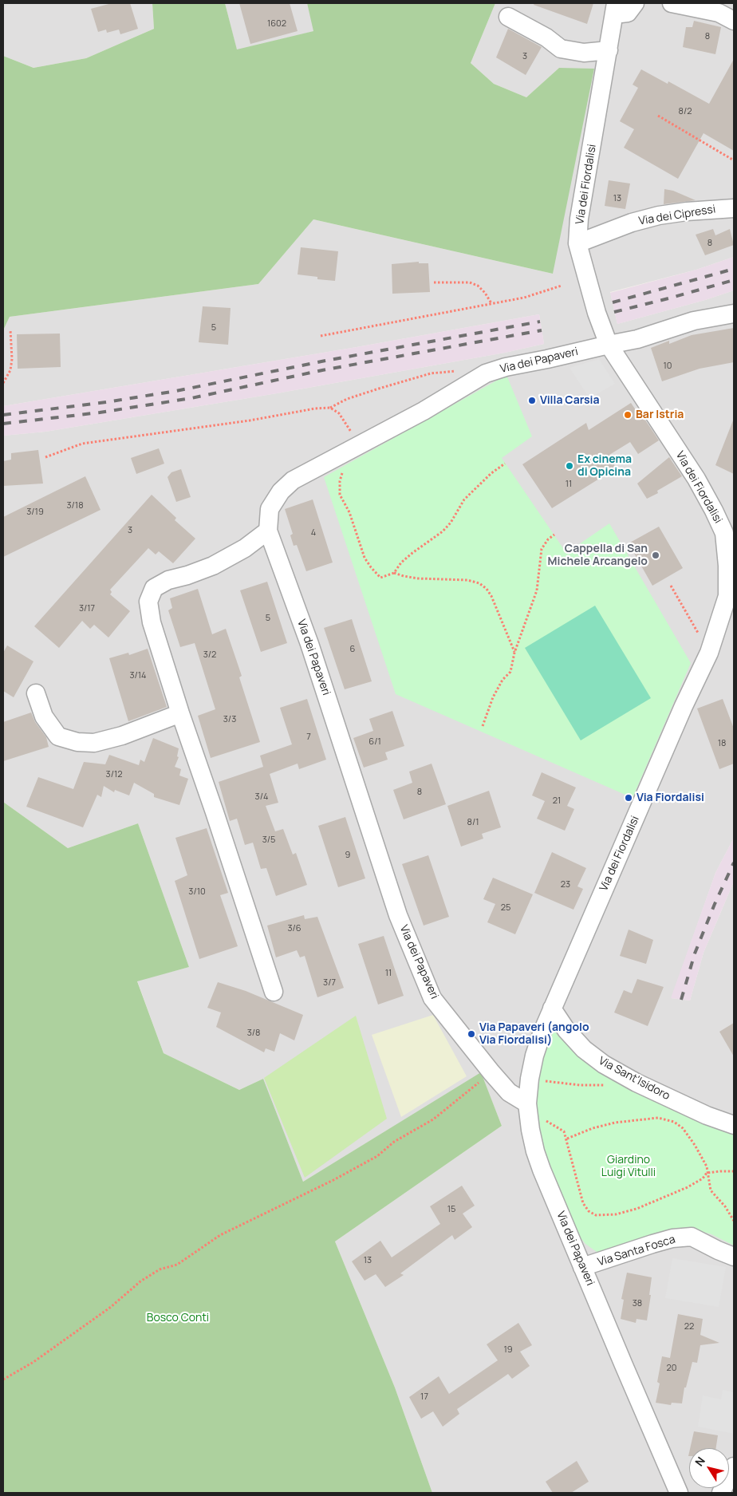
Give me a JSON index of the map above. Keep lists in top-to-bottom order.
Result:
{
  "streets": {
    "street": [
      "Via dei Fiordalisi",
      "Via dei Cipressi",
      "Via dei Papaveri",
      "Via Sant'Isidoro",
      "Via Santa Fosca"
    ]
  },
  "crossings": [
    ["Via dei Fiordalisi", "Via dei Cipressi"],
    ["Via dei Fiordalisi", "Via dei Papaveri"],
    ["Via dei Fiordalisi", "Via Sant'Isidoro"],
    ["Via dei Papaveri", "Via Santa Fosca"]
  ],
  "parks": ["Giardino Luigi Vitulli", "Bosco Conti"],
  "places": [
    "Villa Carsia",
    "Bar Istria",
    "Ex cinema di Opicina",
    "Cappella di San Michele Arcangelo",
    "Via Fiordalisi",
    "Via Papaveri (angolo Via Fiordalisi)"
  ],
  "house_numbers": [
    "1602",
    "8",
    "3",
    "8/2",
    "13",
    "8",
    "5",
    "10",
    "11",
    "3/18",
    "3/19",
    "3",
    "4",
    "3/17",
    "5",
    "6",
    "3/2",
    "3/14",
    "3/3",
    "7",
    "6/1",
    "18",
    "3/12",
    "8",
    "3/4",
    "21",
    "8/1",
    "3/5",
    "9",
    "23",
    "3/10",
    "25",
    "3/6",
    "11",
    "3/7",
    "3/8",
    "15",
    "13",
    "38",
    "22",
    "19",
    "20",
    "17"
  ],
  "north": "top left"
}
